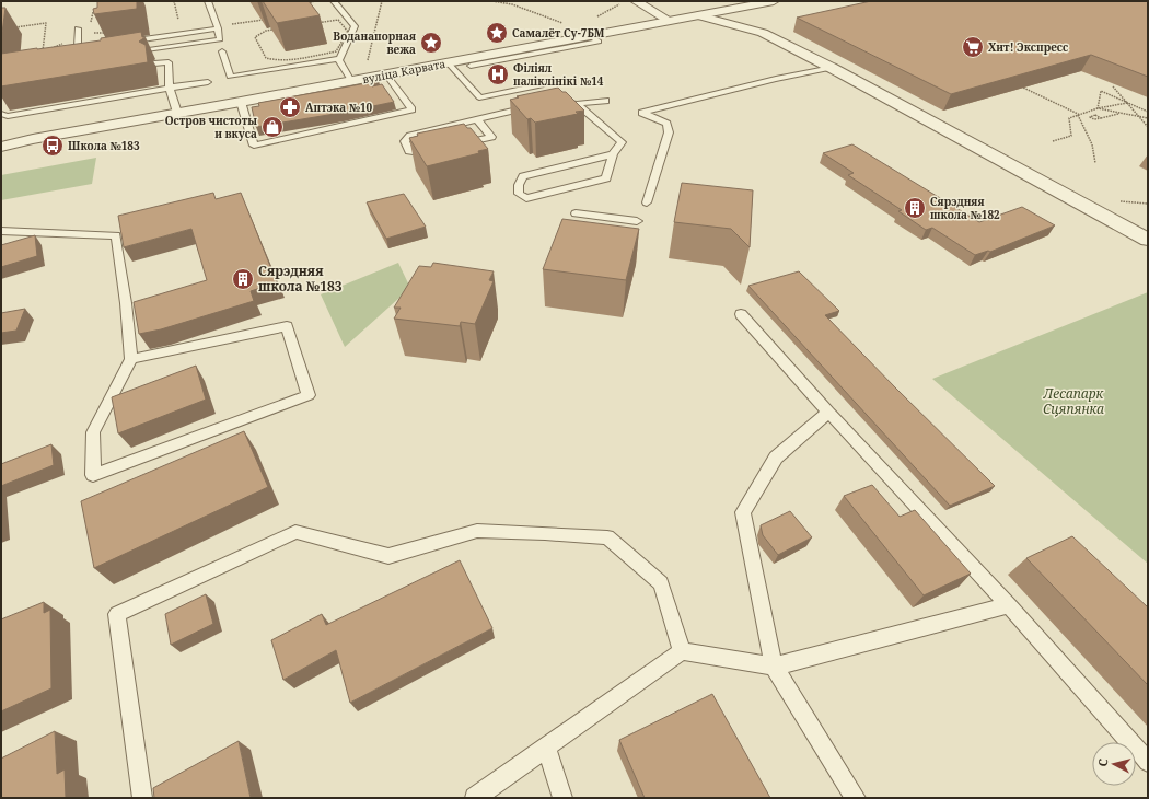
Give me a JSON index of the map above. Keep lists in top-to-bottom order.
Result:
{
  "streets": {
    "street": ["вуліца Карвата"]
  },
  "parks": ["Лесапарк Сцяпянка"],
  "places": {
    "place": ["Самалёт Су-7БМ", "Воданапорная вежа"],
    "supermarket": ["Хит! Экспресс"],
    "hospital": ["Філіял паліклінікі №14"],
    "pharmacy": ["Аптэка №10"],
    "shop": ["Остров чистоты и вкуса"],
    "bus stop": ["Школа №183"],
    "building": ["Сярэдняя школа №182", "Сярэдняя школа №183"]
  },
  "north": "left"
}
